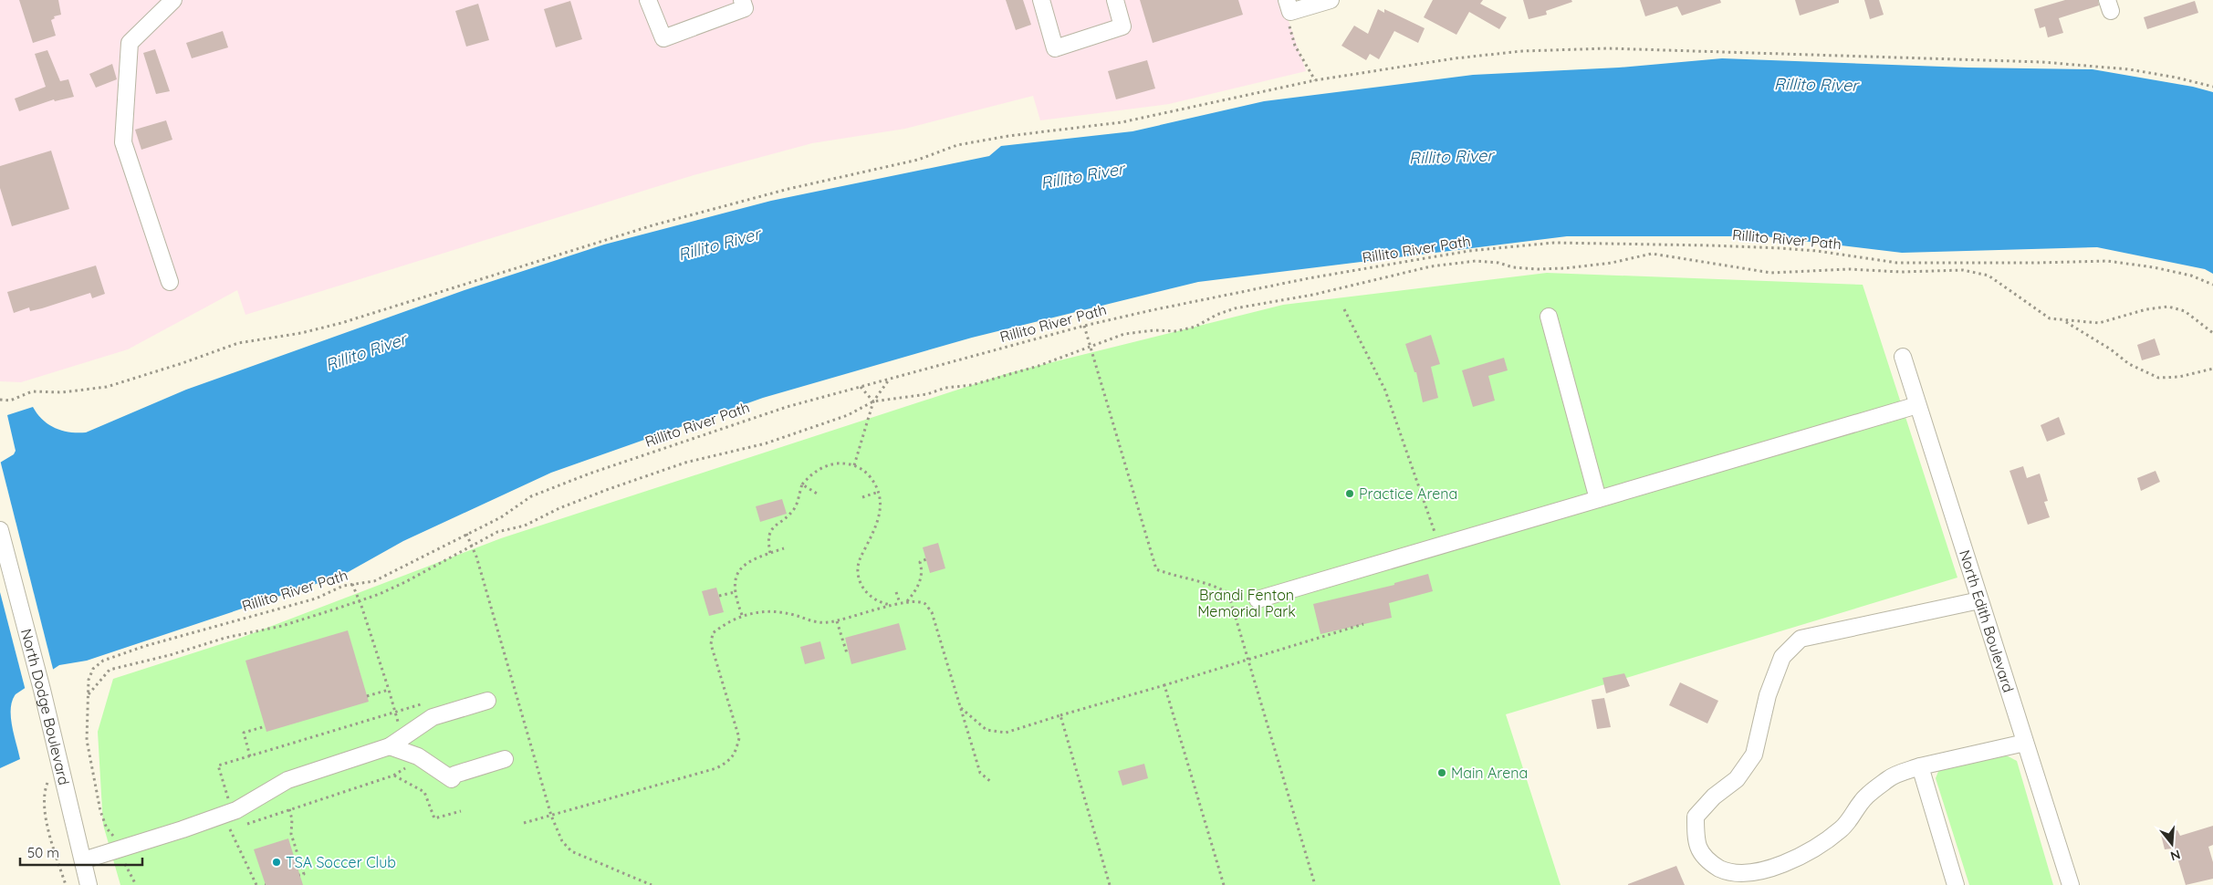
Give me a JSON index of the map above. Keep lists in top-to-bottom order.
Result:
{
  "streets": {
    "street": ["North Edith Boulevard", "North Dodge Boulevard"],
    "path": ["Rillito River Path"]
  },
  "water": ["Rillito River"],
  "parks": ["Brandi Fenton Memorial Park"],
  "places": ["Practice Arena", "Main Arena", "TSA Soccer Club"],
  "scale_bar": "50 m",
  "north": "bottom"
}
